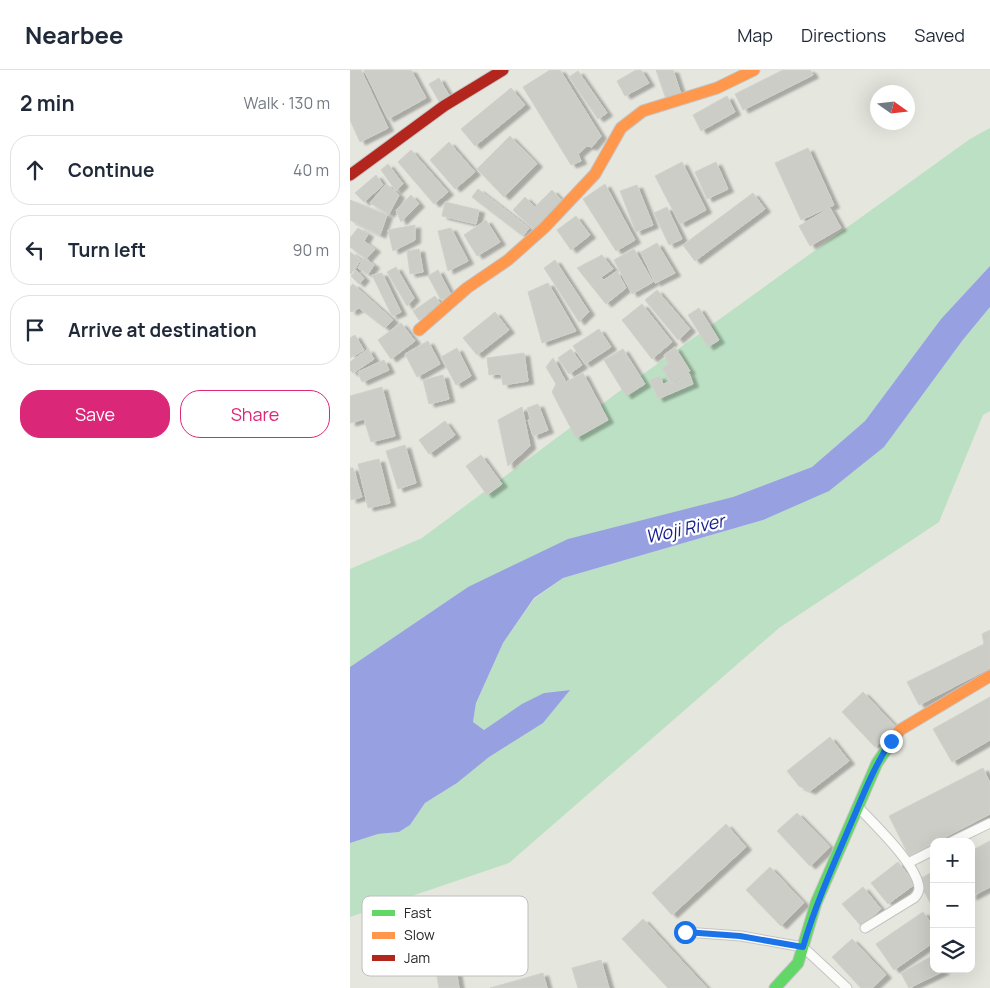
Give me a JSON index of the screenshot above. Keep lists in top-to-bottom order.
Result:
{
  "water": ["Woji River"],
  "legend": ["Fast", "Slow", "Jam"],
  "north": "right",
  "page": {
    "header": "Nearbee",
    "nav": ["Map", "Directions", "Saved"],
    "heading": ["2 min", "Walk · 130 m"],
    "list": [
      ["Continue", "40 m"],
      ["Turn left", "90 m"],
      "Arrive at destination"
    ],
    "buttons": ["Save", "Share"],
    "map_buttons": ["+", "−"]
  }
}
